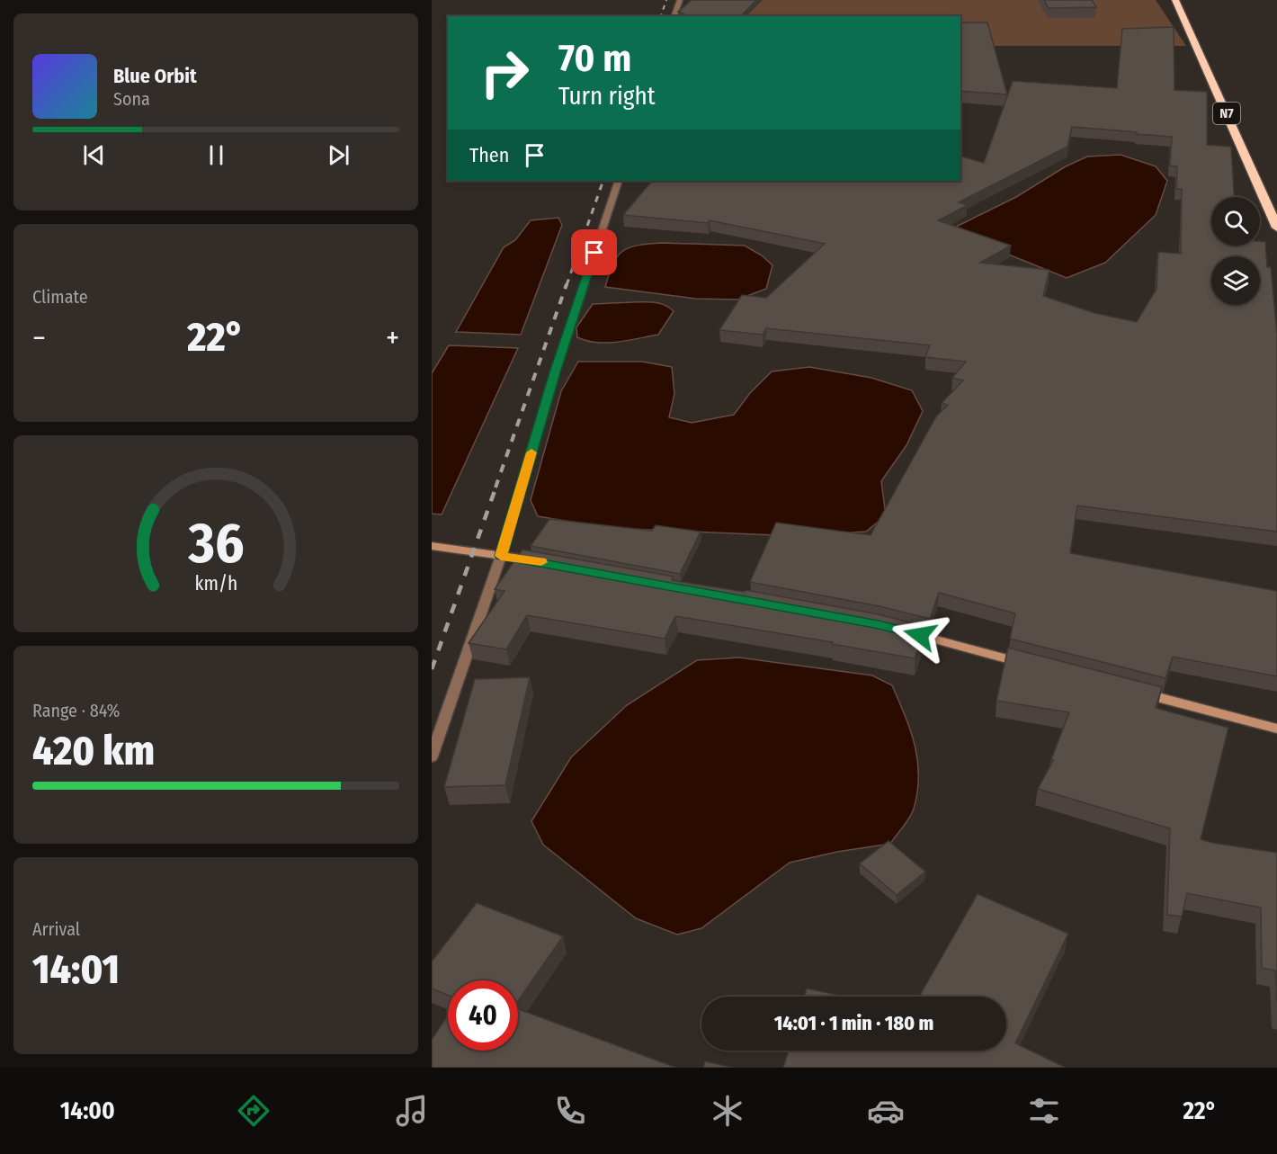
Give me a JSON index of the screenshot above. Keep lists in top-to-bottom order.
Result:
{
  "streets": {
    "highway": ["N7"]
  },
  "page": {
    "turn": ["70 m", "Turn right"],
    "song": ["Blue Orbit", "Sona"],
    "then": "Then",
    "tile": [
      "Climate",
      ["Range · 84%", "420 km"],
      ["Arrival", "14:01"]
    ],
    "heat": ["−", "22°", "+"],
    "limit": "40",
    "trip": "14:01 · 1 min · 180 m",
    "tabs": ["14:00", "22°"],
    "gauge": ["36", "km/h"]
  }
}
